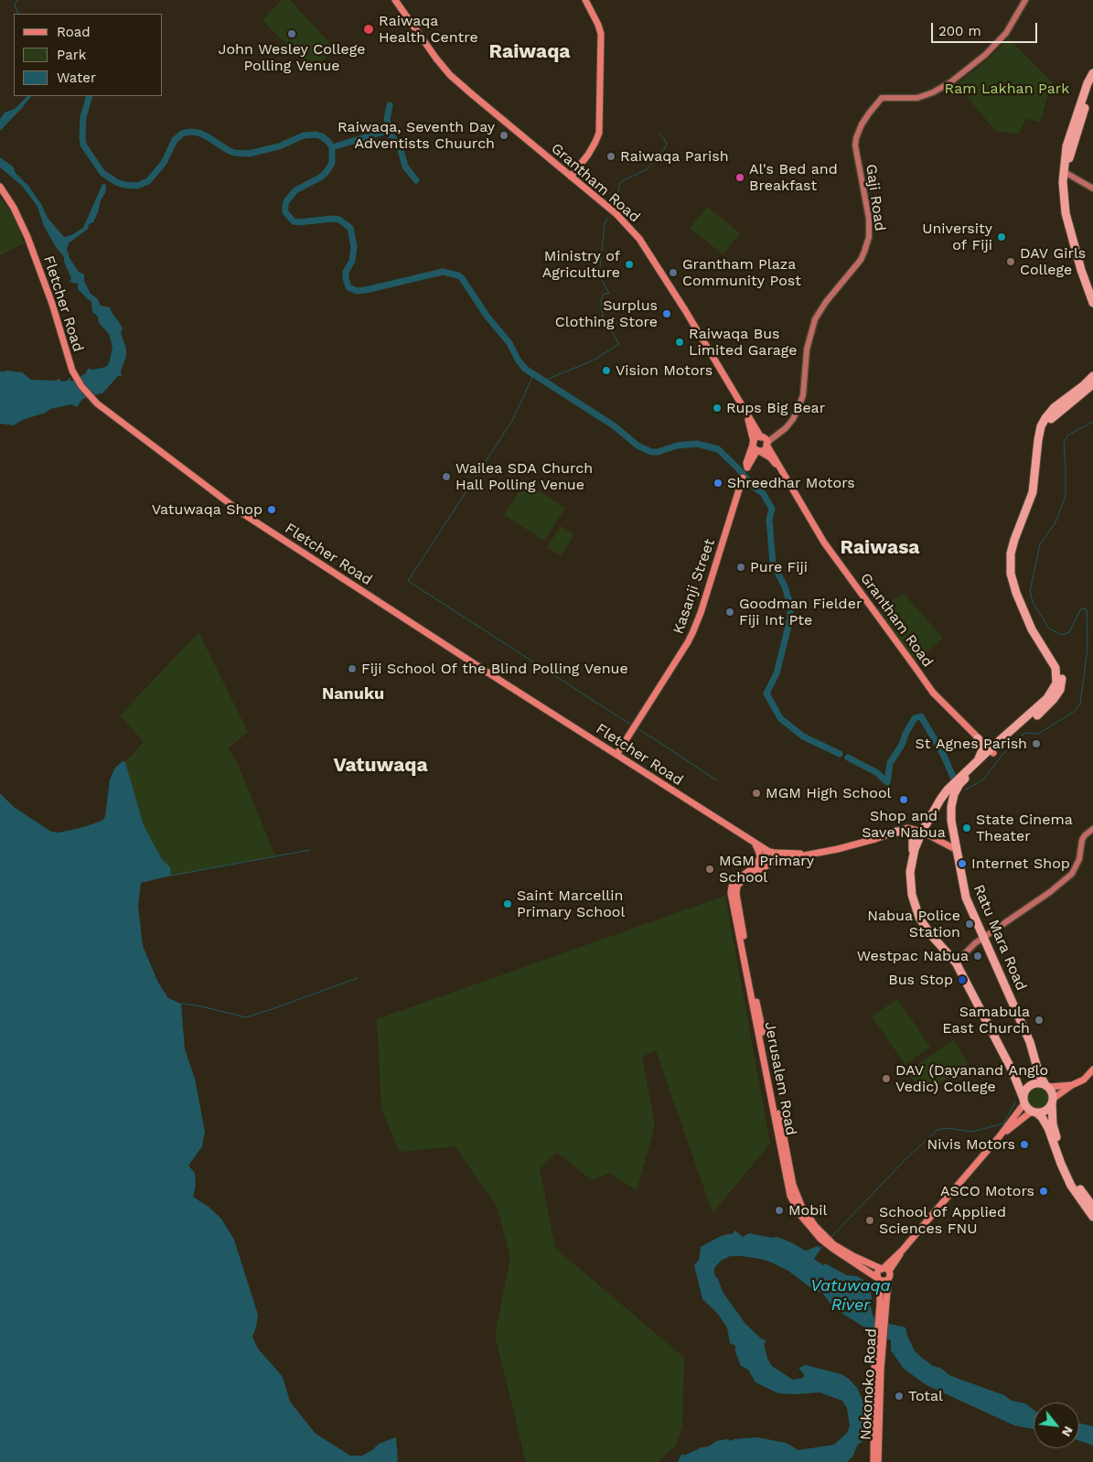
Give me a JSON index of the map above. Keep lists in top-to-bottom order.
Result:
{
  "streets": {
    "highway": ["Ratu Mara Road"],
    "main road": [
      "Grantham Road",
      "Fletcher Road",
      "Kasanji Street",
      "Jerusalem Road",
      "Nokonoko Road"
    ],
    "street": ["Gaji Road"]
  },
  "crossings": [
    ["Grantham Road", "Gaji Road"],
    ["Grantham Road", "Kasanji Street"],
    ["Grantham Road", "Ratu Mara Road"],
    ["Gaji Road", "Kasanji Street"],
    ["Fletcher Road", "Kasanji Street"],
    ["Fletcher Road", "Jerusalem Road"],
    ["Jerusalem Road", "Nokonoko Road"]
  ],
  "districts": [
    "Raiwaqa",
    "Raiwasa",
    "Nanuku",
    "Vatuwaqa"
  ],
  "water": ["Vatuwaqa River"],
  "parks": ["Ram Lakhan Park"],
  "places": [
    "Raiwaqa Health Centre",
    "John Wesley College Polling Venue",
    "Raiwaqa, Seventh Day Adventists Chuurch",
    "Raiwaqa Parish",
    "Al's Bed and Breakfast",
    "University of Fiji",
    "DAV Girls College",
    "Ministry of Agriculture",
    "Grantham Plaza Community Post",
    "Surplus Clothing Store",
    "Raiwaqa Bus Limited Garage",
    "Vision Motors",
    "Rups Big Bear",
    "Wailea SDA Church Hall Polling Venue",
    "Shreedhar Motors",
    "Vatuwaqa Shop",
    "Pure Fiji",
    "Goodman Fielder Fiji Int Pte",
    "Fiji School Of the Blind Polling Venue",
    "St Agnes Parish",
    "MGM High School",
    "Shop and Save Nabua",
    "State Cinema Theater",
    "Internet Shop",
    "MGM Primary School",
    "Saint Marcellin Primary School",
    "Nabua Police Station",
    "Westpac Nabua",
    "Bus Stop",
    "Samabula East Church",
    "DAV (Dayanand Anglo Vedic) College",
    "Nivis Motors",
    "ASCO Motors",
    "Mobil",
    "School of Applied Sciences FNU",
    "Total"
  ],
  "legend": ["Road", "Park", "Water"],
  "scale_bar": "200 m",
  "north": "bottom right"
}
